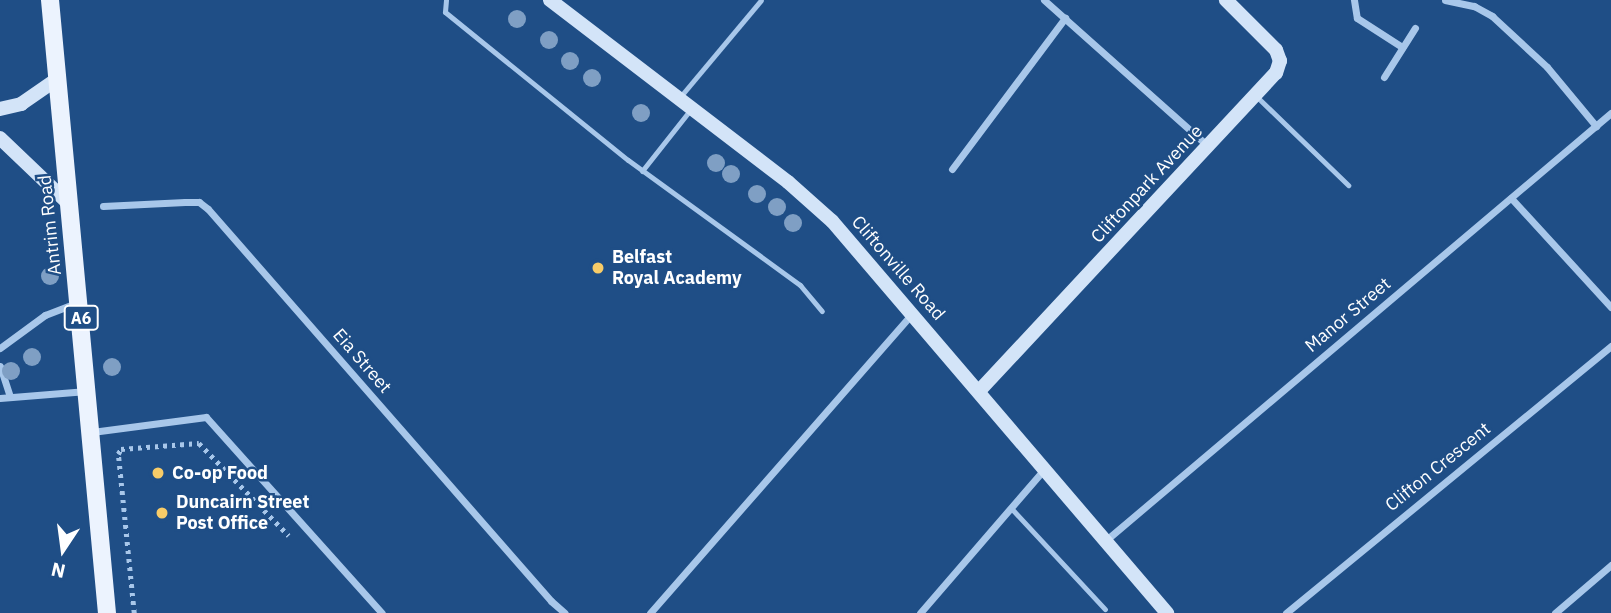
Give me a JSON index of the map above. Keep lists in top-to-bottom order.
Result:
{
  "streets": {
    "main road": ["Antrim Road", "A6"],
    "street": [
      "Cliftonpark Avenue",
      "Cliftonville Road",
      "Manor Street",
      "Eia Street",
      "Clifton Crescent"
    ]
  },
  "crossings": [
    ["Cliftonpark Avenue", "Cliftonville Road"],
    ["Cliftonville Road", "Manor Street"]
  ],
  "places": ["Belfast Royal Academy", "Co-op Food", "Duncairn Street Post Office"],
  "north": "bottom"
}
